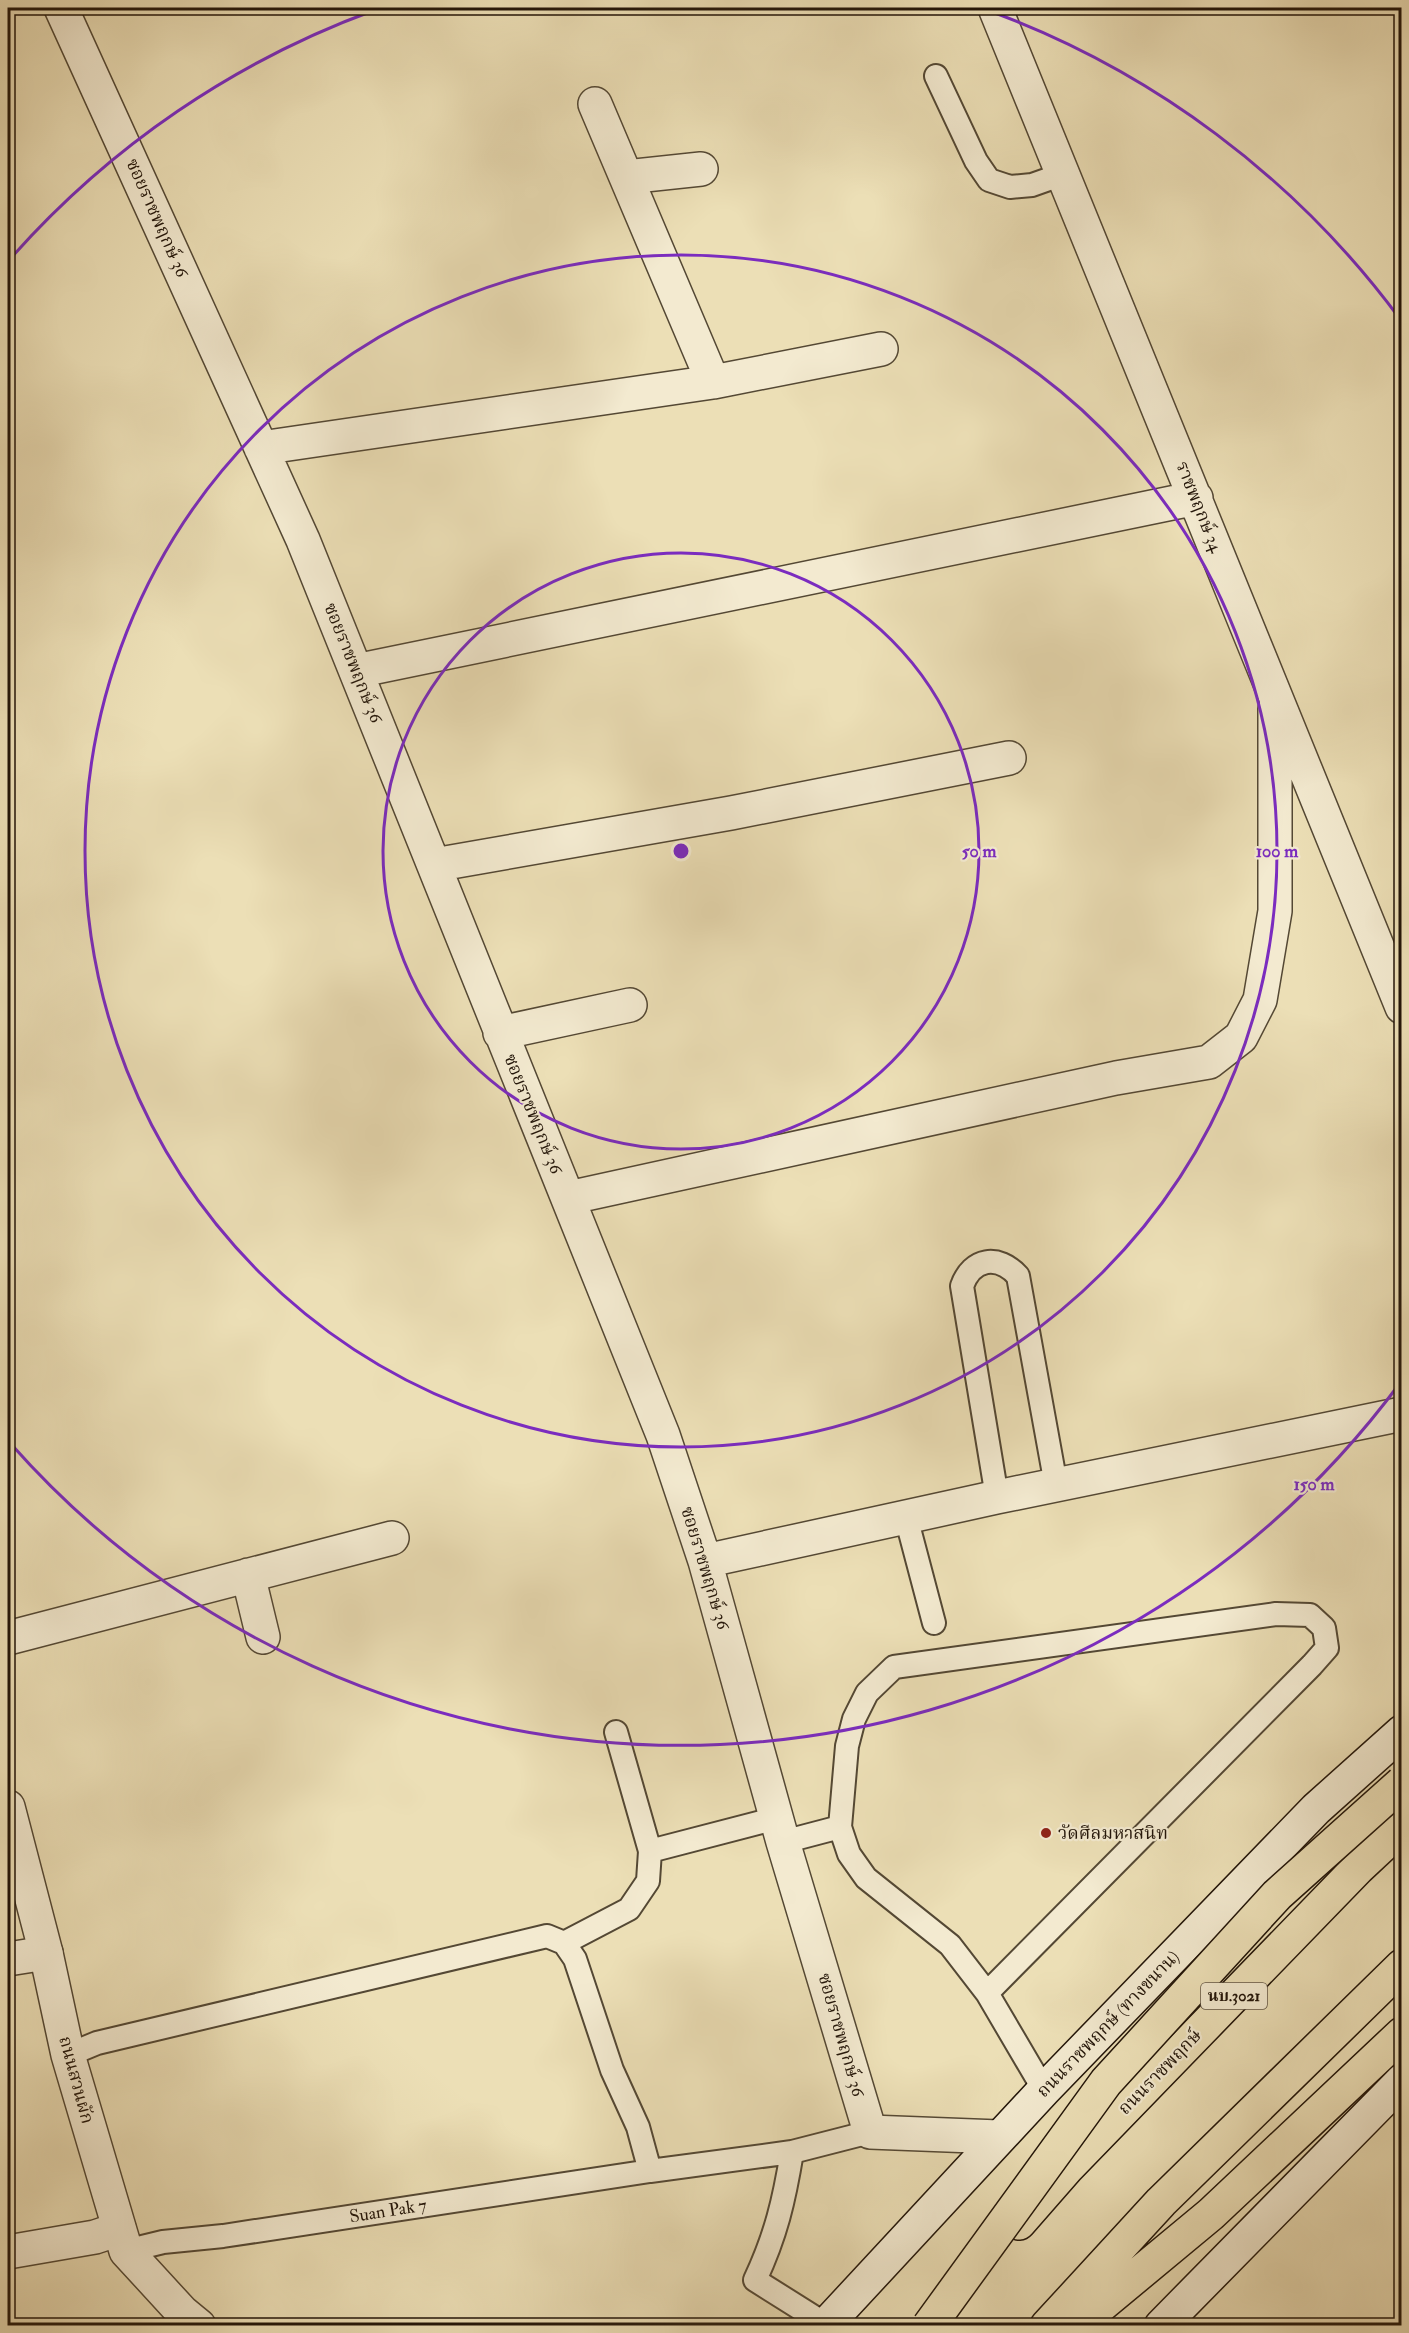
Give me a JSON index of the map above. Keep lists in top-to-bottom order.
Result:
{
  "streets": {
    "main road": ["นบ.3021", "ถนนราชพฤกษ์"],
    "street": [
      "ซอยราชพฤกษ์ 36",
      "ราชพฤกษ์ 34",
      "ถนนราชพฤกษ์ (ทางขนาน)",
      "ถนนสวนผัก"
    ],
    "lane": ["Suan Pak 7"]
  },
  "crossings": [
    ["ซอยราชพฤกษ์ 36", "Suan Pak 7"],
    ["ถนนสวนผัก", "Suan Pak 7"]
  ],
  "places": ["วัดศีลมหาสนิท"],
  "rings": ["50 m", "100 m", "150 m"]
}
